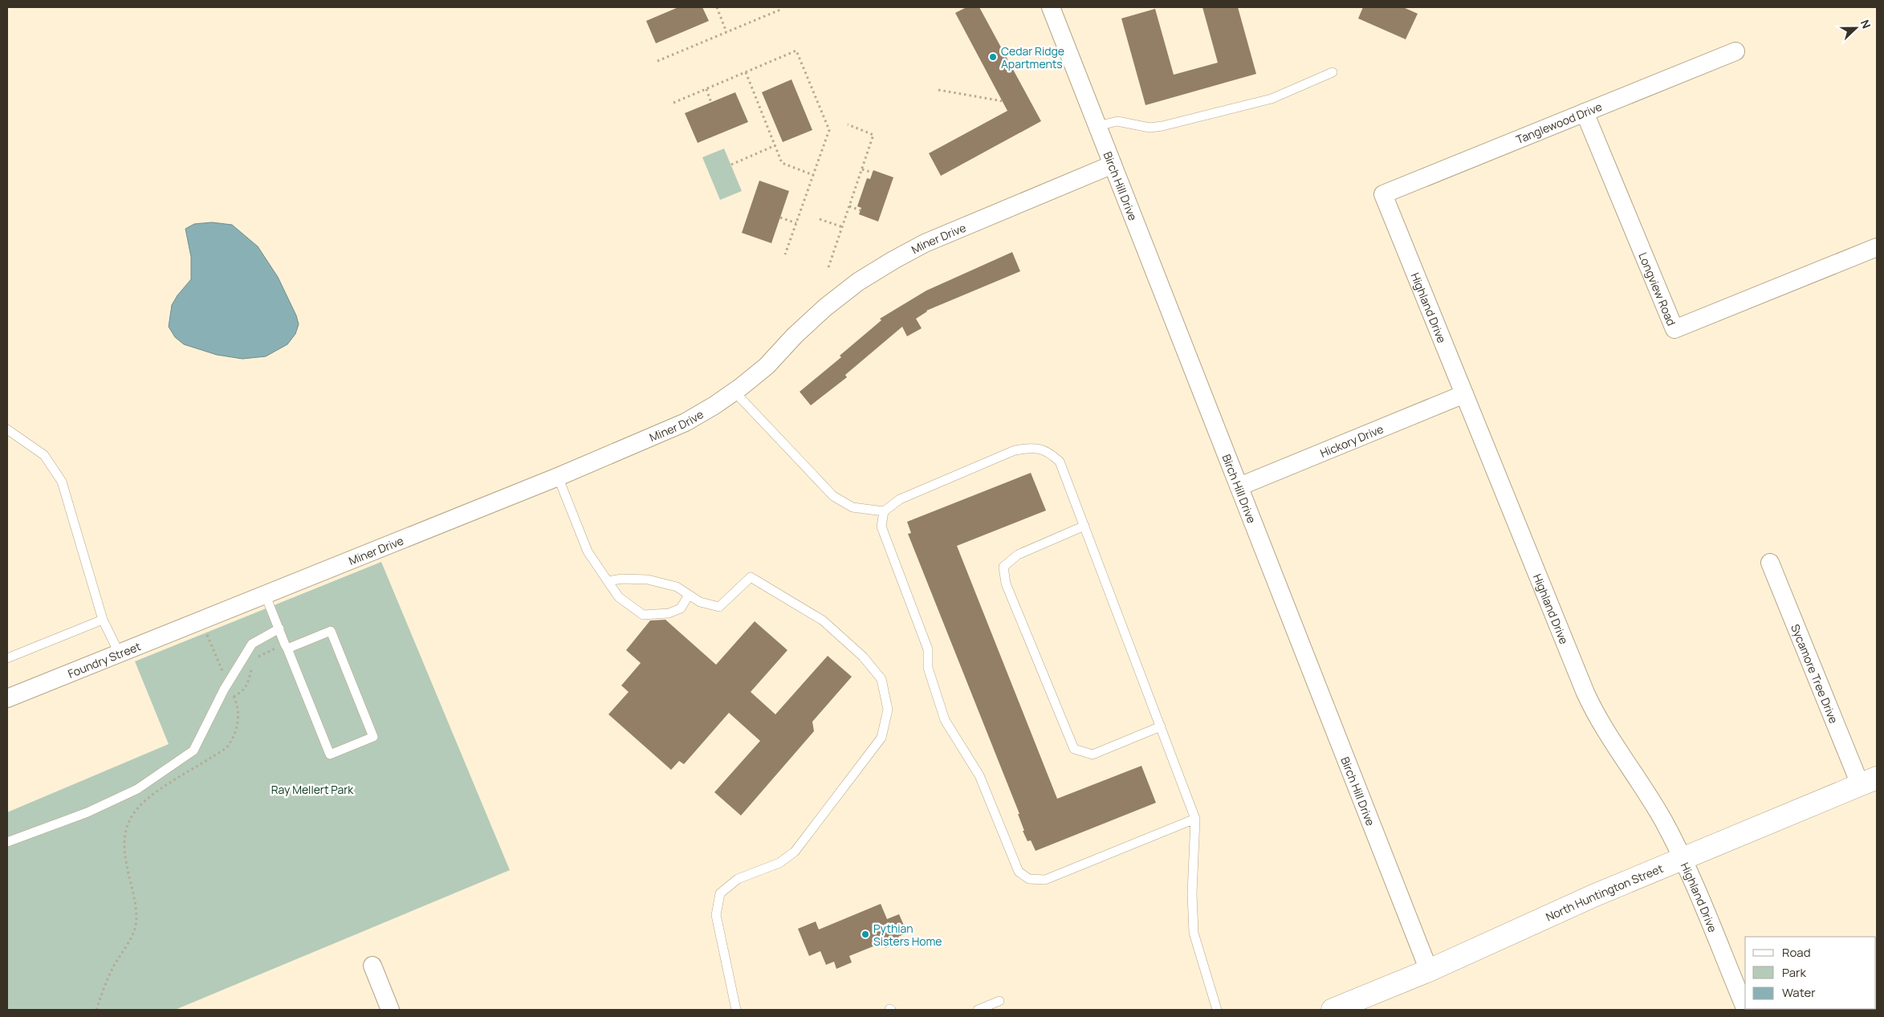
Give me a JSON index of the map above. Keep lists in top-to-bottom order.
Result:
{
  "streets": {
    "street": [
      "Tanglewood Drive",
      "Birch Hill Drive",
      "Miner Drive",
      "Longview Road",
      "Highland Drive",
      "Hickory Drive",
      "Foundry Street",
      "Sycamore Tree Drive",
      "North Huntington Street"
    ]
  },
  "crossings": [
    ["Tanglewood Drive", "Longview Road"],
    ["Tanglewood Drive", "Highland Drive"],
    ["Birch Hill Drive", "Miner Drive"],
    ["Birch Hill Drive", "Hickory Drive"],
    ["Birch Hill Drive", "North Huntington Street"],
    ["Miner Drive", "Foundry Street"],
    ["Highland Drive", "Hickory Drive"],
    ["Highland Drive", "North Huntington Street"],
    ["Sycamore Tree Drive", "North Huntington Street"]
  ],
  "parks": ["Ray Mellert Park"],
  "places": ["Cedar Ridge Apartments", "Pythian Sisters Home"],
  "legend": ["Road", "Park", "Water"],
  "north": "right"
}
